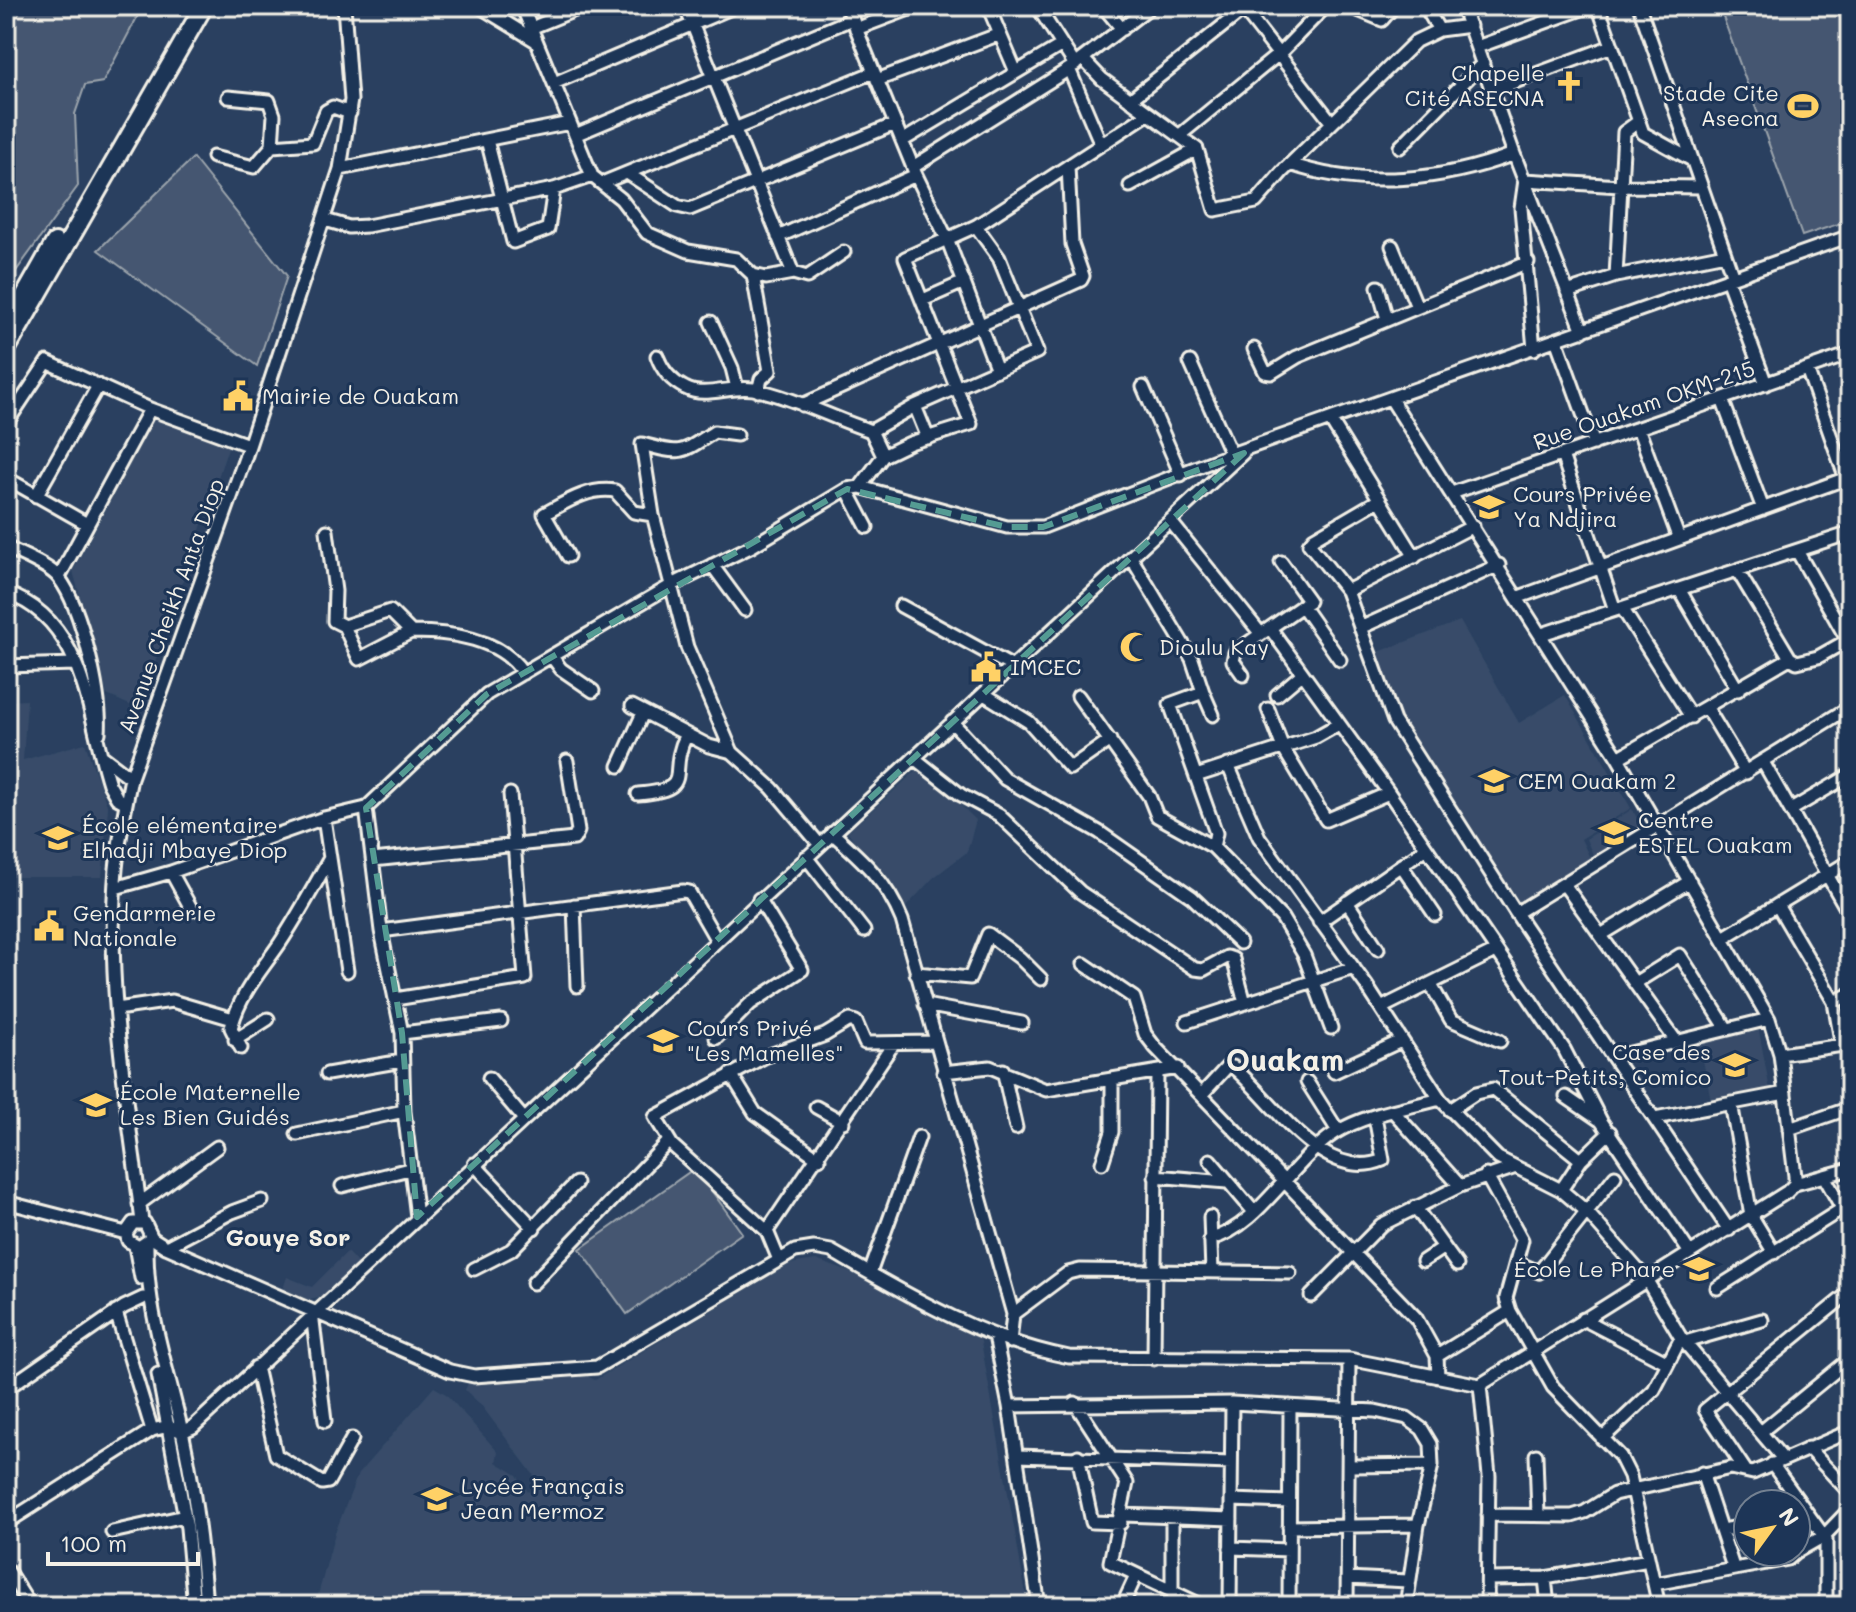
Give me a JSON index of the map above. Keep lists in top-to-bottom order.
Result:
{
  "streets": {
    "street": ["Rue Ouakam OKM-215", "Avenue Cheikh Anta Diop"]
  },
  "districts": ["Ouakam", "Gouye Sor"],
  "places": {
    "church": ["Chapelle Cité ASECNA"],
    "sports": ["Stade Cite Asecna"],
    "public building": ["Mairie de Ouakam", "IMCEC", "Gendarmerie Nationale"],
    "school or university": [
      "Cours Privée Ya Ndjira",
      "CEM Ouakam 2",
      "Centre ESTEL Ouakam",
      "École elémentaire Elhadji Mbaye Diop",
      "Cours Privé \"Les Mamelles\"",
      "Case des Tout-Petits, Comico",
      "École Maternelle Les Bien Guidés",
      "École Le Phare",
      "Lycée Français Jean Mermoz"
    ],
    "mosque": ["Dioulu Kay"]
  },
  "scale_bar": "100 m",
  "north": "top right"
}
